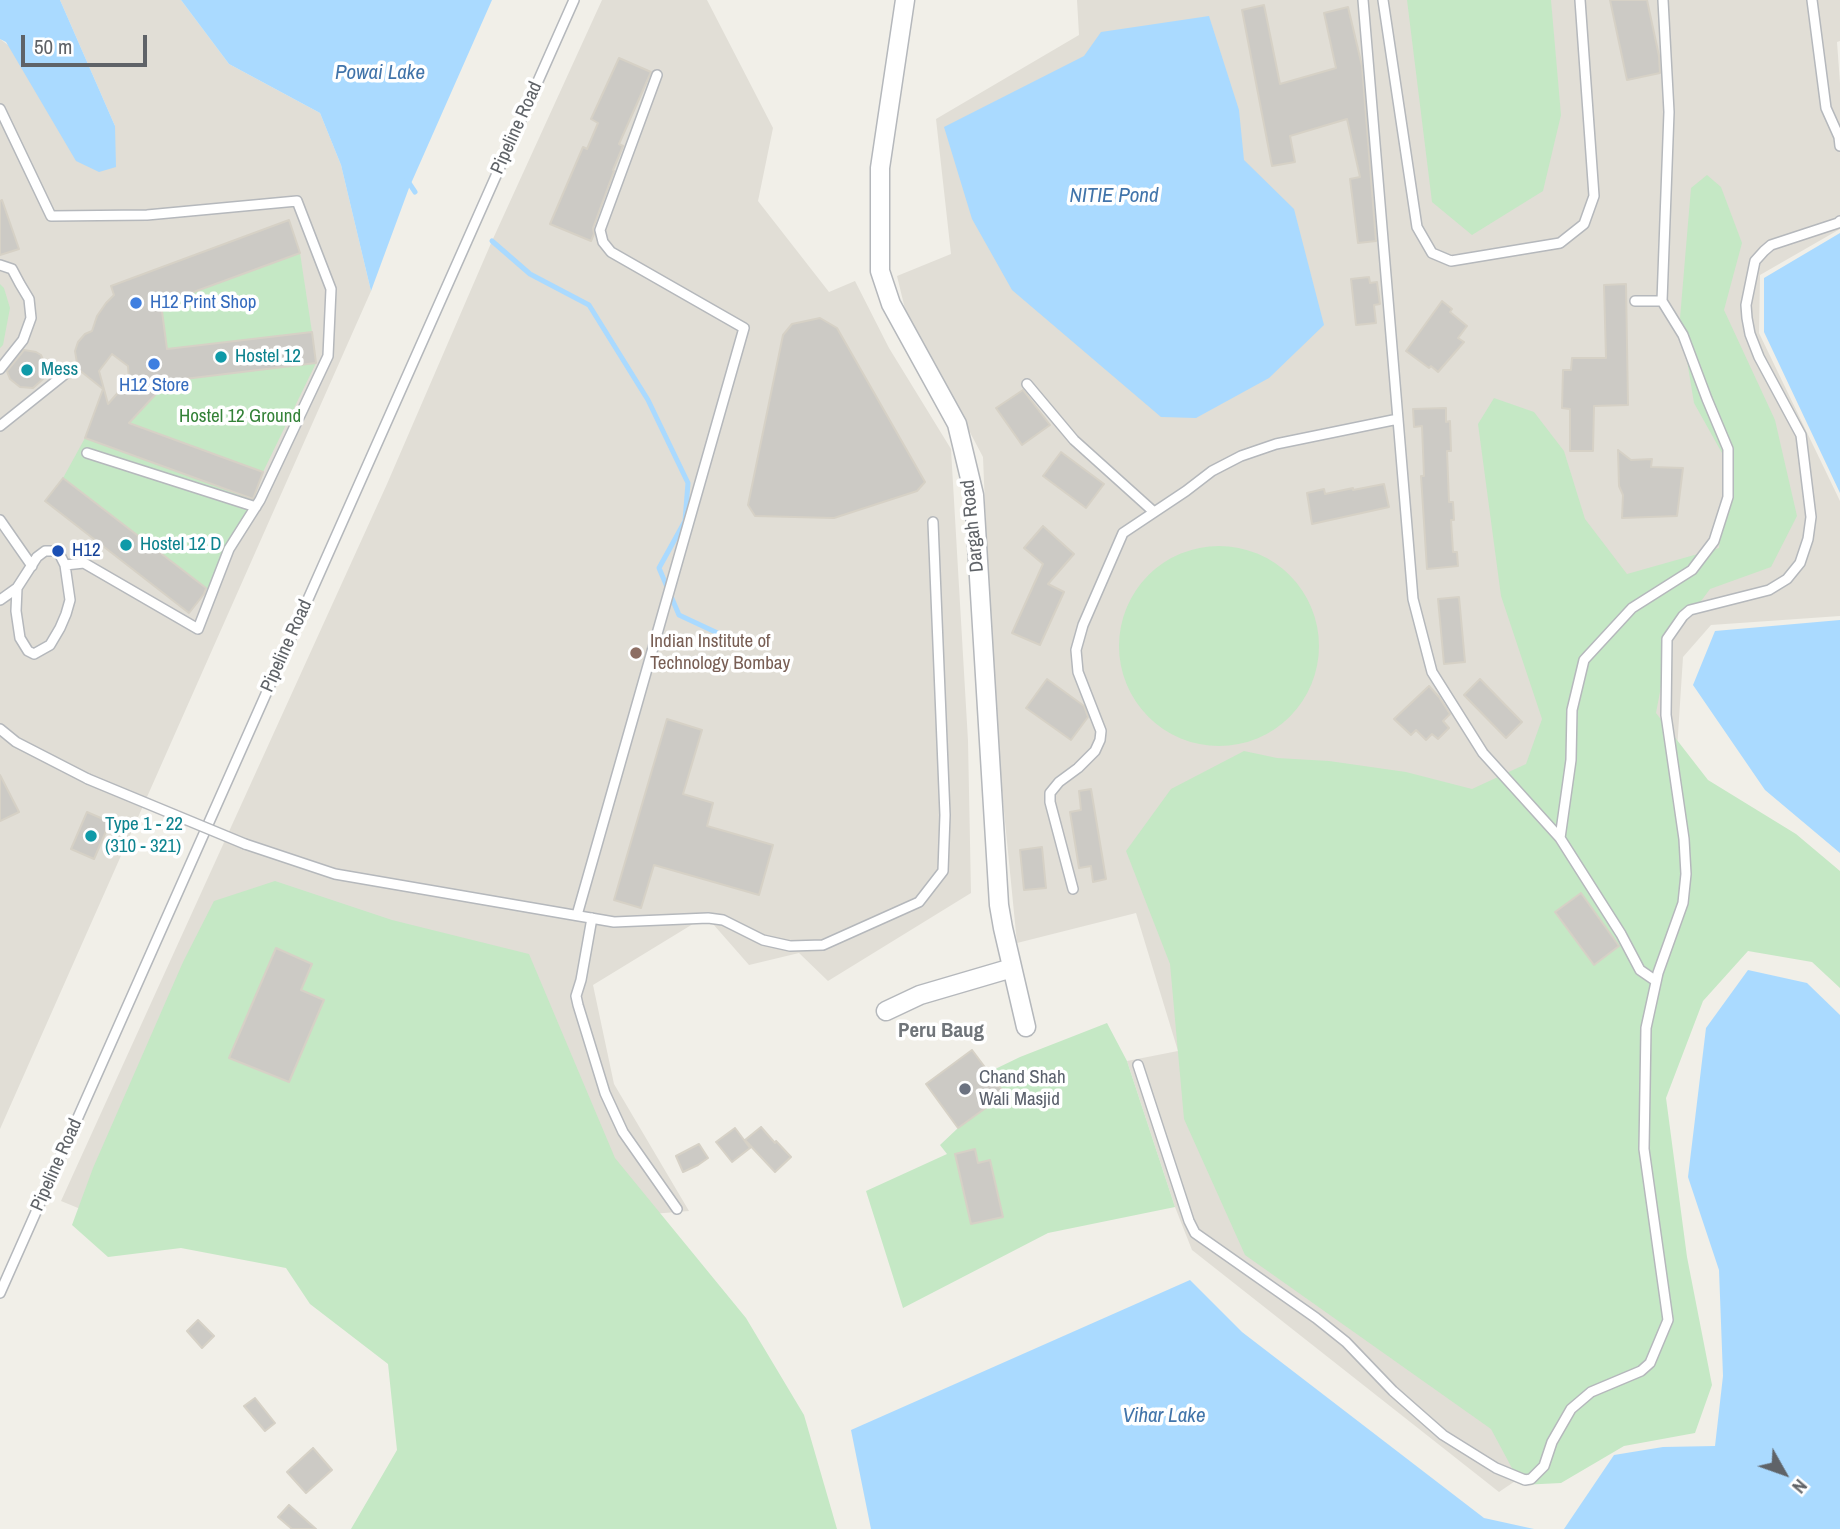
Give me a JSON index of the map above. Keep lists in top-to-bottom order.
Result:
{
  "streets": {
    "street": ["Dargah Road"],
    "lane": ["Pipeline Road"]
  },
  "districts": ["Peru Baug"],
  "water": ["Powai Lake", "NITIE Pond", "Vihar Lake"],
  "parks": ["Hostel 12 Ground"],
  "places": [
    "H12 Print Shop",
    "Hostel 12",
    "H12 Store",
    "Mess",
    "Hostel 12 D",
    "H12",
    "Indian Institute of Technology Bombay",
    "Type 1 - 22 (310 - 321)",
    "Chand Shah Wali Masjid"
  ],
  "scale_bar": "50 m",
  "north": "bottom right"
}
